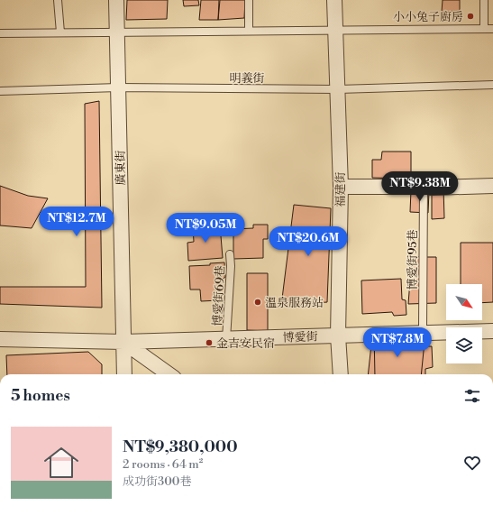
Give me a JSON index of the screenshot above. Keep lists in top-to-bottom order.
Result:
{
  "streets": {
    "street": ["廣東街", "福建街", "博愛街"],
    "lane": ["明義街", "博愛街95巷", "博愛街69巷"]
  },
  "crossings": [
    ["明義街", "廣東街"],
    ["明義街", "福建街"],
    ["廣東街", "博愛街"],
    ["福建街", "博愛街"],
    ["博愛街95巷", "博愛街"],
    ["博愛街69巷", "博愛街"]
  ],
  "places": ["小小兔子廚房", "溫泉服務站", "金吉安民宿"],
  "north": "bottom right",
  "page": {
    "price": [
      "NT$9.38M",
      "NT$12.7M",
      "NT$9.05M",
      "NT$20.6M",
      "NT$7.8M"
    ],
    "heading": "5 homes",
    "list": [
      {
        "name": "NT$9,380,000",
        "note": "2 rooms · 64 m² · 成功街300巷"
      }
    ]
  }
}
